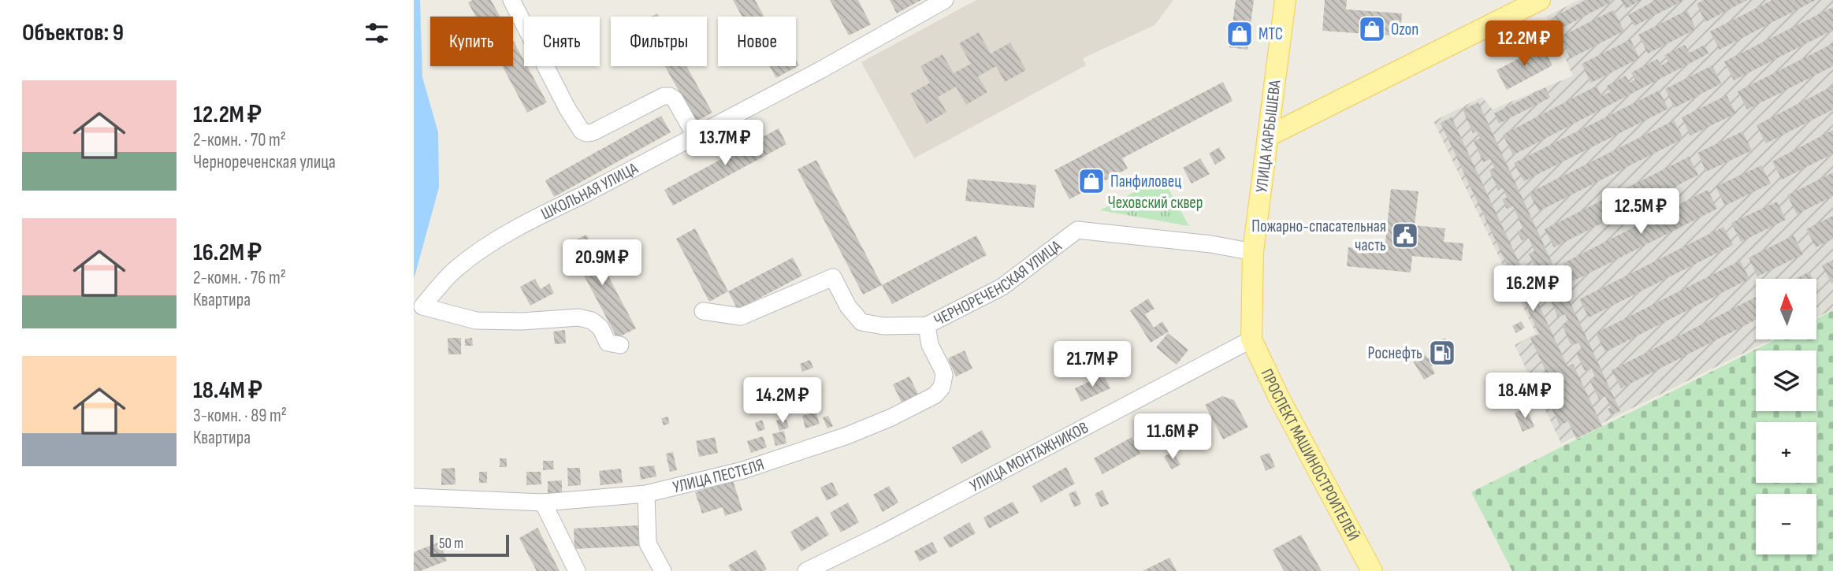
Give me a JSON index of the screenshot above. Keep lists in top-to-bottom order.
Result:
{
  "streets": {
    "main road": ["УЛИЦА КАРБЫШЕВА", "ПРОСПЕКТ МАШИНОСТРОИТЕЛЕЙ"],
    "street": [
      "ШКОЛЬНАЯ УЛИЦА",
      "ЧЕРНОРЕЧЕНСКАЯ УЛИЦА",
      "УЛИЦА МОНТАЖНИКОВ",
      "УЛИЦА ПЕСТЕЛЯ"
    ]
  },
  "crossings": [
    ["УЛИЦА КАРБЫШЕВА", "ЧЕРНОРЕЧЕНСКАЯ УЛИЦА"],
    ["УЛИЦА КАРБЫШЕВА", "ПРОСПЕКТ МАШИНОСТРОИТЕЛЕЙ"],
    ["УЛИЦА КАРБЫШЕВА", "УЛИЦА МОНТАЖНИКОВ"],
    ["ЧЕРНОРЕЧЕНСКАЯ УЛИЦА", "УЛИЦА ПЕСТЕЛЯ"],
    ["ПРОСПЕКТ МАШИНОСТРОИТЕЛЕЙ", "УЛИЦА МОНТАЖНИКОВ"]
  ],
  "parks": ["Чеховский сквер"],
  "places": {
    "shop": ["Ozon", "МТС", "Панфиловец"],
    "public building": ["Пожарно-спасательная часть"],
    "fuel station": ["Роснефть"]
  },
  "scale_bar": "50 m",
  "north": "top",
  "page": {
    "heading": "Объектов: 9",
    "chip": [
      "Купить",
      "Снять",
      "Фильтры",
      "Новое"
    ],
    "price": [
      "12.2M ₽",
      "13.7M ₽",
      "12.5M ₽",
      "20.9M ₽",
      "16.2M ₽",
      "21.7M ₽",
      "18.4M ₽",
      "14.2M ₽",
      "11.6M ₽"
    ],
    "list": [
      {
        "name": "12.2M ₽",
        "note": "2-комн. · 70 m² · Чернореченская улица"
      },
      {
        "name": "16.2M ₽",
        "note": "2-комн. · 76 m² · Квартира"
      },
      {
        "name": "18.4M ₽",
        "note": "3-комн. · 89 m² · Квартира"
      }
    ],
    "map_buttons": ["+", "−"],
    "scale": "50 m"
  }
}
